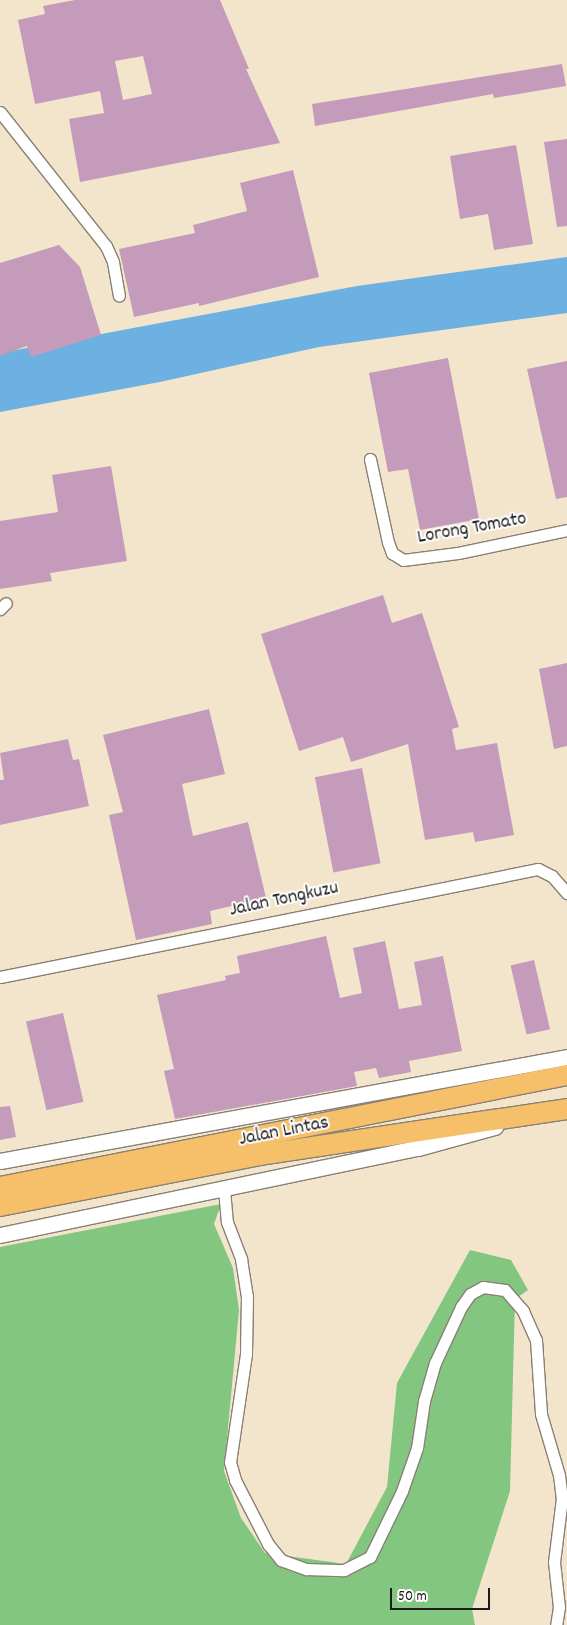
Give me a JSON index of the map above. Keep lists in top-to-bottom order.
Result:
{
  "streets": {
    "highway": ["Jalan Lintas"],
    "street": ["Lorong Tomato", "Jalan Tongkuzu"]
  },
  "scale_bar": "50 m"
}
